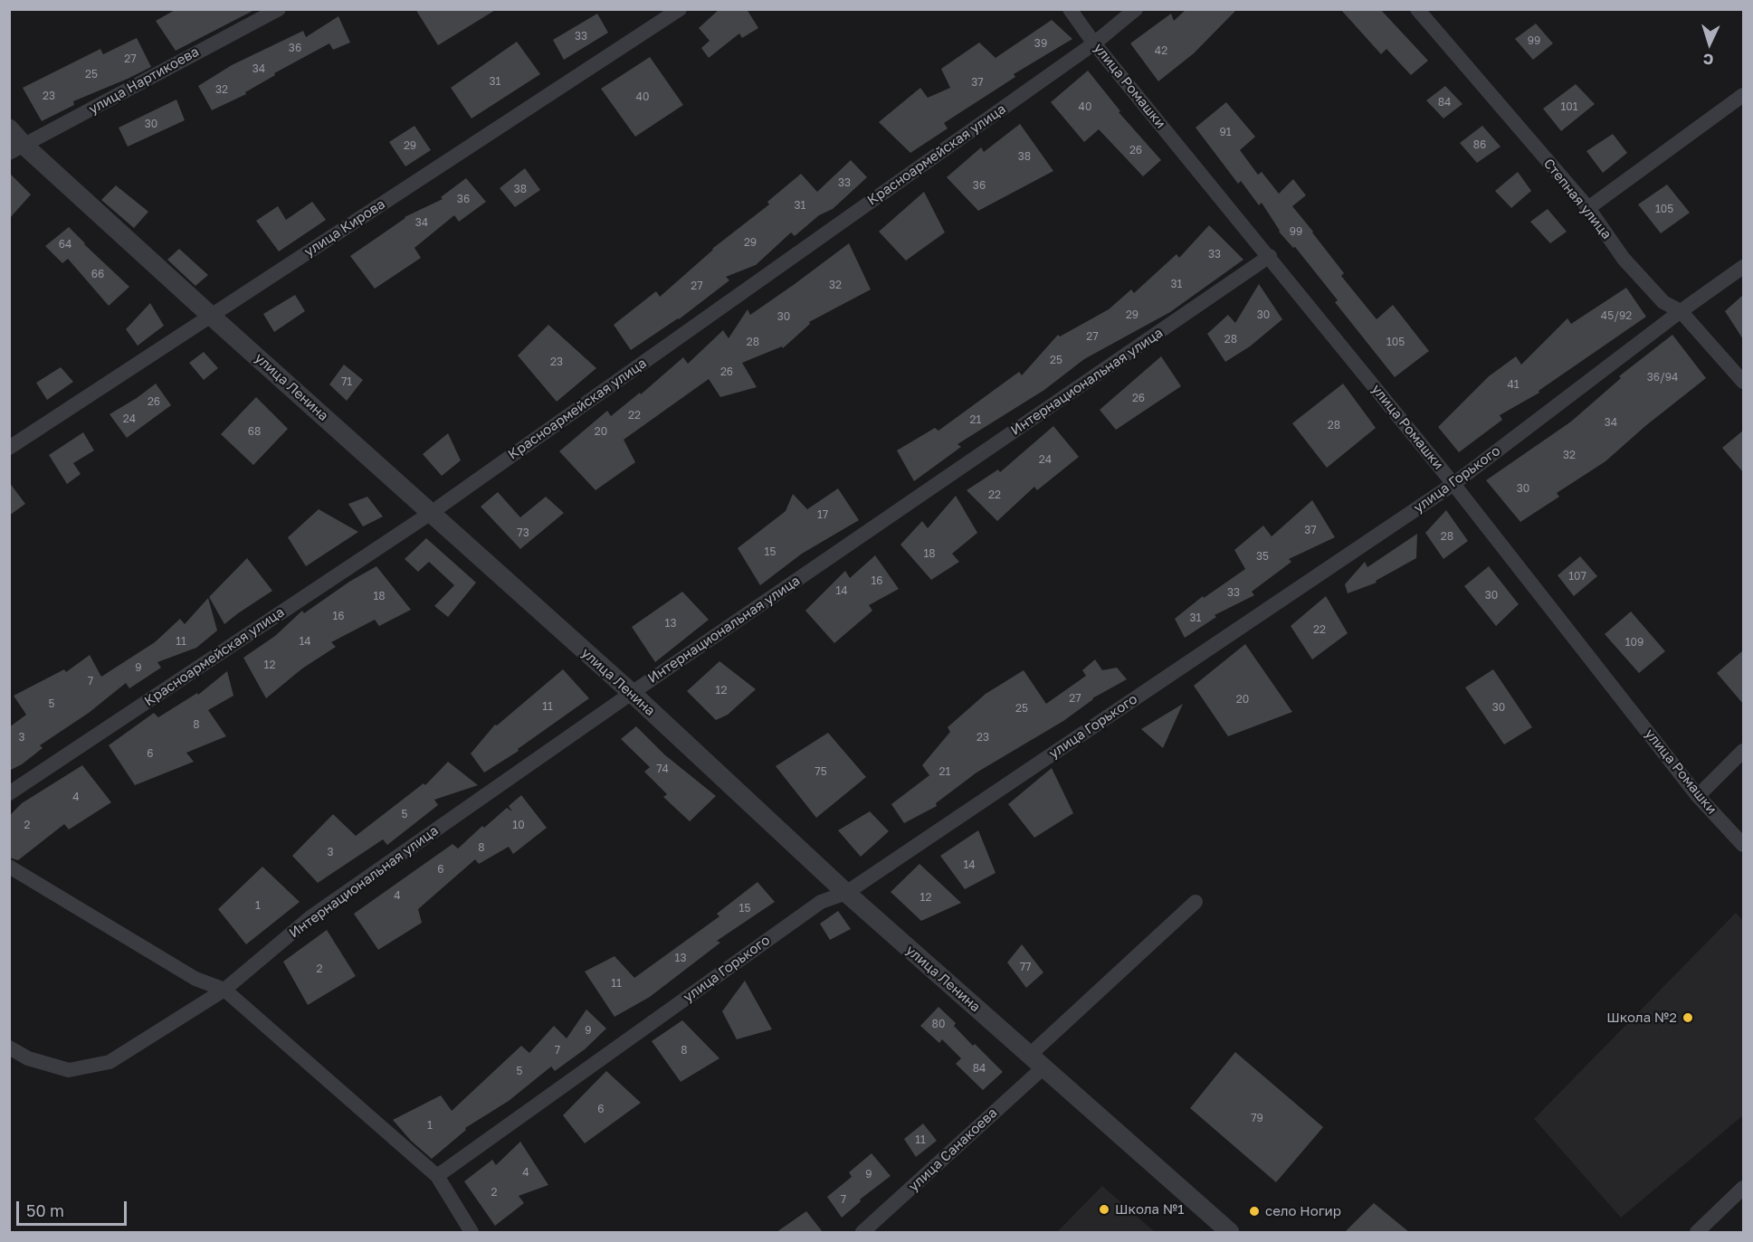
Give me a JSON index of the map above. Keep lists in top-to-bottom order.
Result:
{
  "streets": {
    "street": [
      "улица Нартикоева",
      "улица Ромашки",
      "Красноармейская улица",
      "Степная улица",
      "улица Кирова",
      "Интернациональная улица",
      "улица Ленина",
      "улица Горького",
      "улица Санакоева"
    ]
  },
  "crossings": [
    ["улица Нартикоева", "улица Ленина"],
    ["улица Ромашки", "Красноармейская улица"],
    ["улица Ромашки", "Интернациональная улица"],
    ["улица Ромашки", "улица Горького"],
    ["Красноармейская улица", "улица Ленина"],
    ["Степная улица", "улица Горького"],
    ["улица Кирова", "улица Ленина"],
    ["Интернациональная улица", "улица Ленина"],
    ["улица Ленина", "улица Горького"],
    ["улица Ленина", "улица Санакоева"]
  ],
  "places": ["Школа №2", "Школа №1", "село Ногир"],
  "house_numbers": [
    "33",
    "99",
    "39",
    "36",
    "42",
    "27",
    "34",
    "25",
    "31",
    "37",
    "32",
    "23",
    "40",
    "84",
    "40",
    "101",
    "30",
    "91",
    "86",
    "29",
    "26",
    "38",
    "33",
    "36",
    "38",
    "36",
    "31",
    "105",
    "34",
    "99",
    "29",
    "64",
    "33",
    "66",
    "31",
    "32",
    "27",
    "29",
    "30",
    "45/92",
    "30",
    "27",
    "28",
    "28",
    "105",
    "25",
    "23",
    "26",
    "36/94",
    "71",
    "41",
    "26",
    "26",
    "22",
    "24",
    "21",
    "34",
    "28",
    "68",
    "20",
    "32",
    "24",
    "30",
    "22",
    "17",
    "37",
    "73",
    "28",
    "15",
    "18",
    "35",
    "107",
    "16",
    "14",
    "33",
    "30",
    "18",
    "16",
    "31",
    "13",
    "22",
    "11",
    "14",
    "109",
    "12",
    "9",
    "7",
    "12",
    "27",
    "20",
    "5",
    "11",
    "30",
    "25",
    "8",
    "3",
    "23",
    "6",
    "74",
    "75",
    "21",
    "4",
    "5",
    "2",
    "10",
    "8",
    "3",
    "14",
    "6",
    "4",
    "12",
    "1",
    "15",
    "13",
    "77",
    "2",
    "11",
    "80",
    "9",
    "7",
    "8",
    "84",
    "5",
    "6",
    "79",
    "1",
    "11",
    "4",
    "9",
    "2",
    "7"
  ],
  "scale_bar": "50 m",
  "north": "bottom"
}
